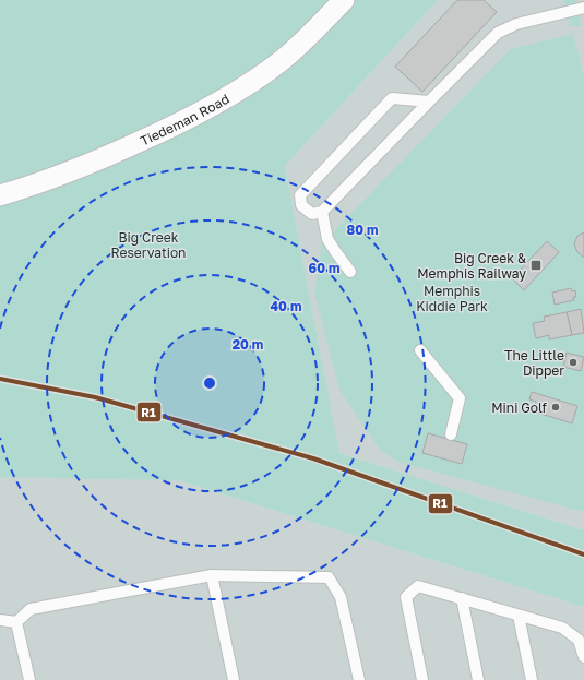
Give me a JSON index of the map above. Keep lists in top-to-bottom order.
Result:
{
  "streets": {
    "street": ["Tiedeman Road"]
  },
  "parks": ["Big Creek Reservation", "Memphis Kiddie Park"],
  "places": {
    "transit": ["Big Creek & Memphis Railway"],
    "other": ["The Little Dipper", "Mini Golf"]
  },
  "lines": ["transit line R1"],
  "rings": [
    "80 m",
    "60 m",
    "40 m",
    "20 m"
  ]
}
